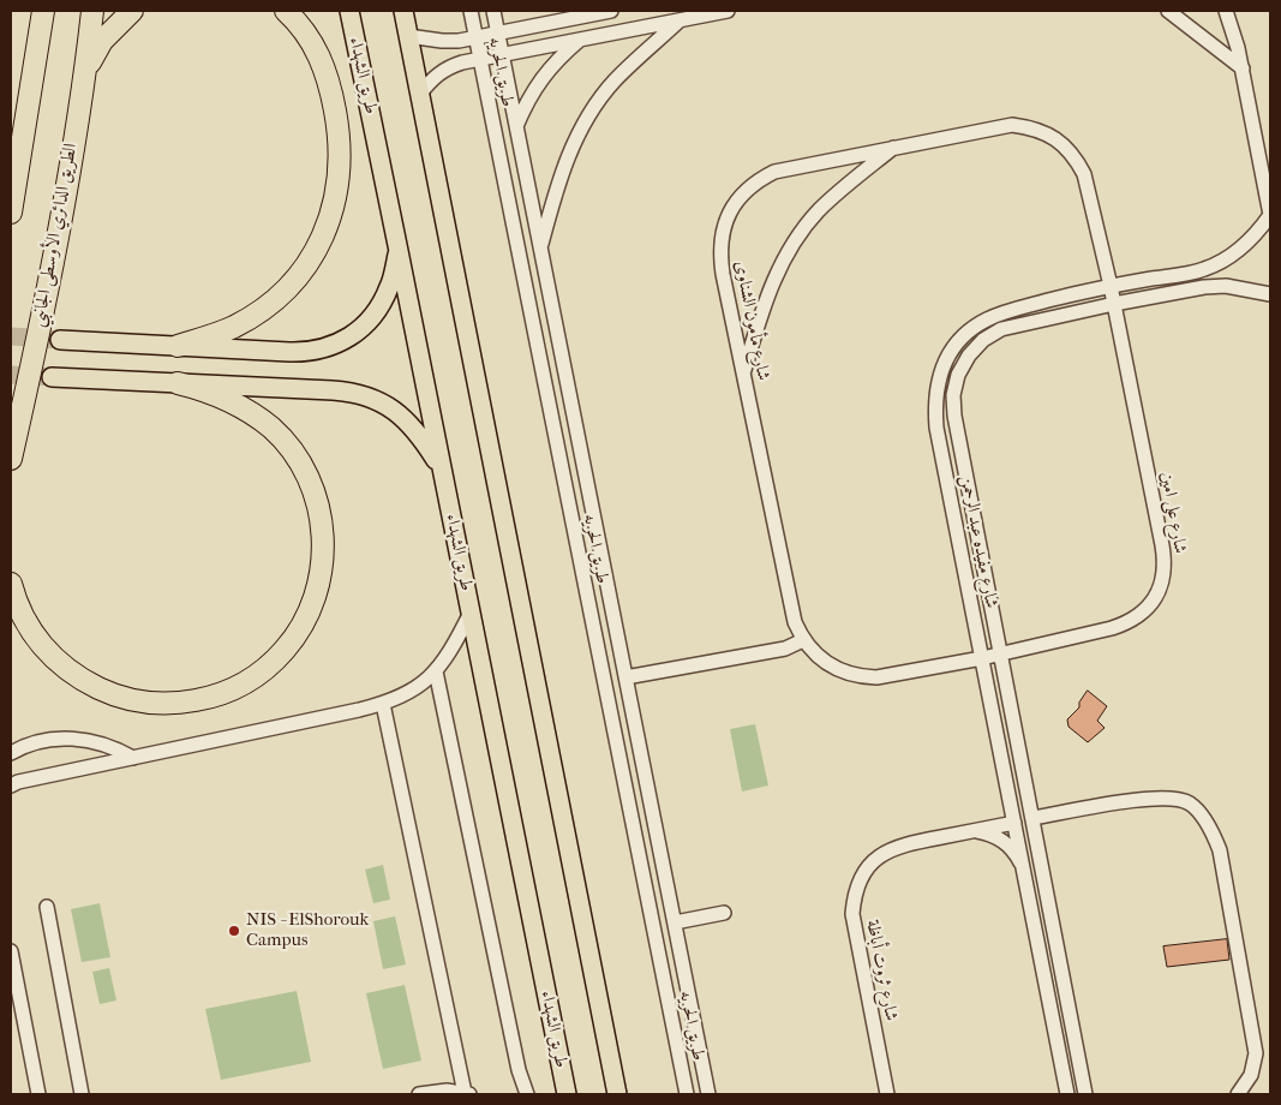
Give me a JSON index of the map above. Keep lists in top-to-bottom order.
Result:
{
  "streets": {
    "highway": ["الطريق الدائري الأوسطى الجانبي"],
    "main road": ["طريق الشهداء"],
    "street": [
      "طريق الحريه",
      "شارع مأمون الشناوى",
      "شارع على امين",
      "شارع مفيده عبد الرحمن",
      "شارع ثروت أباظة"
    ]
  },
  "crossings": [
    ["شارع مأمون الشناوى", "شارع على امين"],
    ["شارع مأمون الشناوى", "شارع مفيده عبد الرحمن"],
    ["شارع على امين", "شارع مفيده عبد الرحمن"],
    ["شارع مفيده عبد الرحمن", "شارع ثروت أباظة"]
  ],
  "places": ["NIS - ElShorouk Campus"]
}
